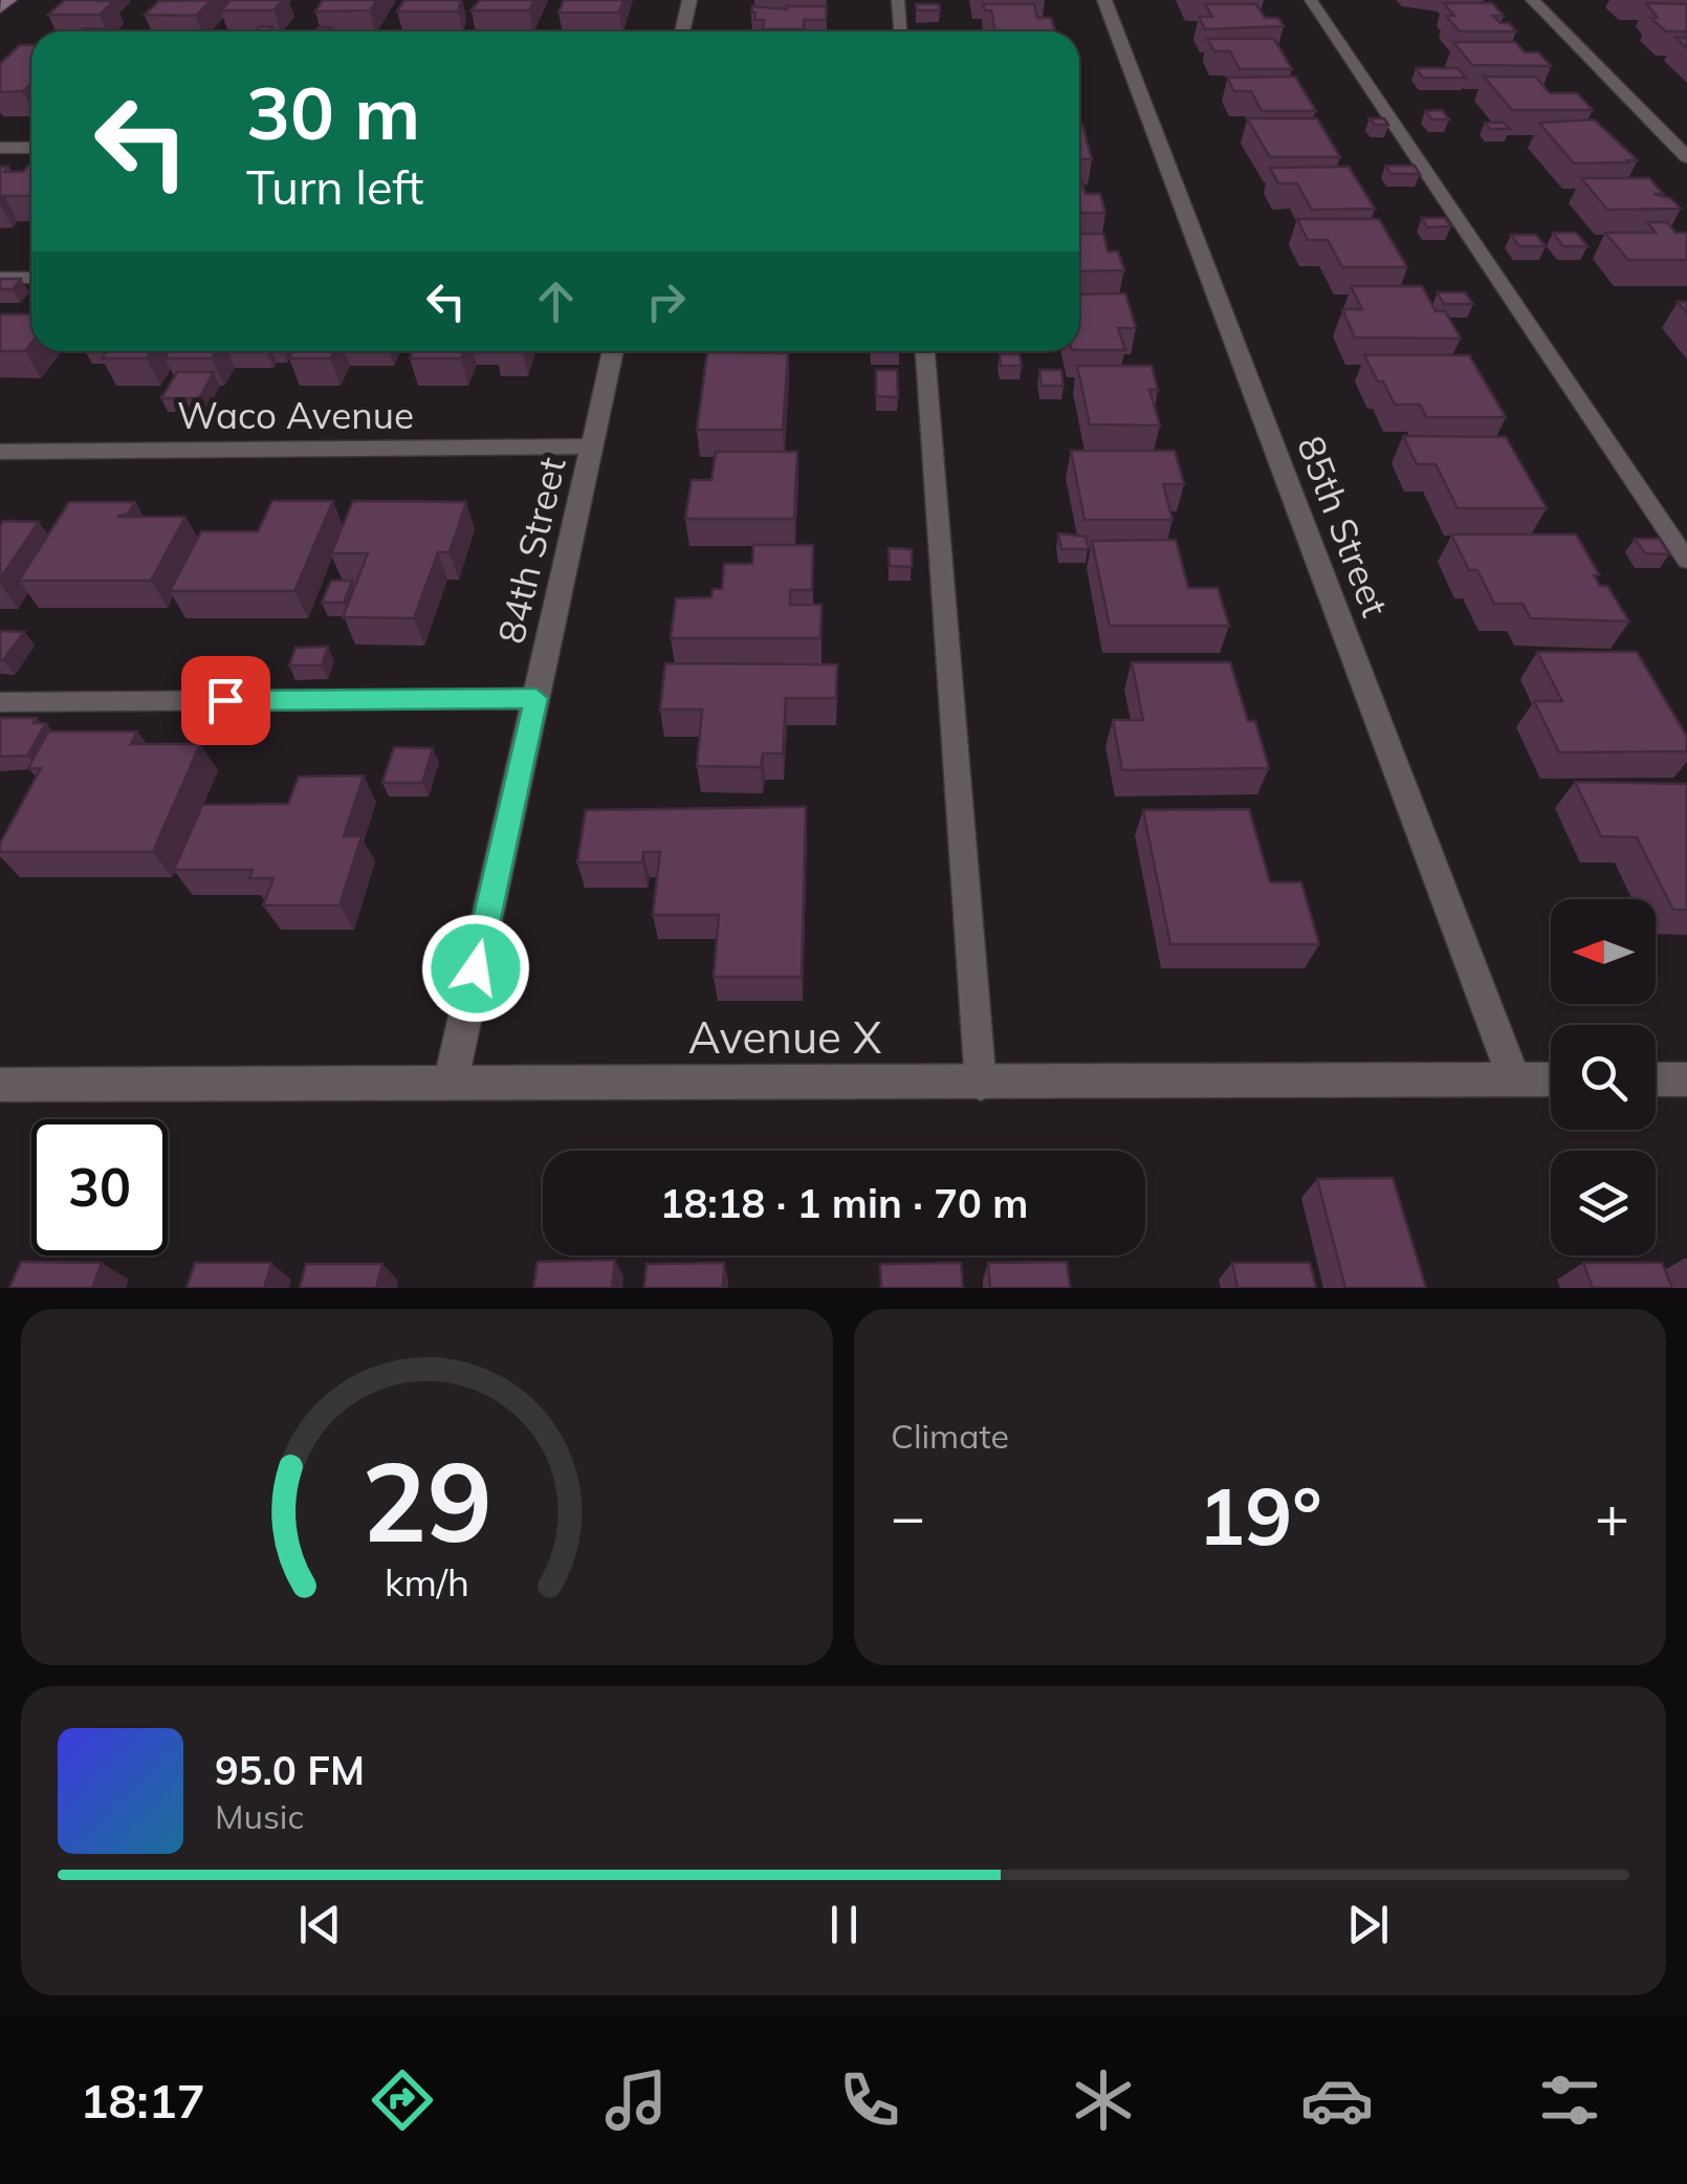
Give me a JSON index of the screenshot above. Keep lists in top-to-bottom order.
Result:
{
  "streets": {
    "street": [
      "Waco Avenue",
      "85th Street",
      "84th Street",
      "Avenue X"
    ]
  },
  "crossings": [
    ["Waco Avenue", "84th Street"],
    ["85th Street", "Avenue X"],
    ["84th Street", "Avenue X"]
  ],
  "north": "left",
  "page": {
    "turn": ["30 m", "Turn left"],
    "limit": "30",
    "trip": "18:18 · 1 min · 70 m",
    "tile": "Climate",
    "heat": ["−", "19°", "+"],
    "song": ["95.0 FM", "Music"],
    "tabs": "18:17",
    "gauge": ["29", "km/h"]
  }
}
